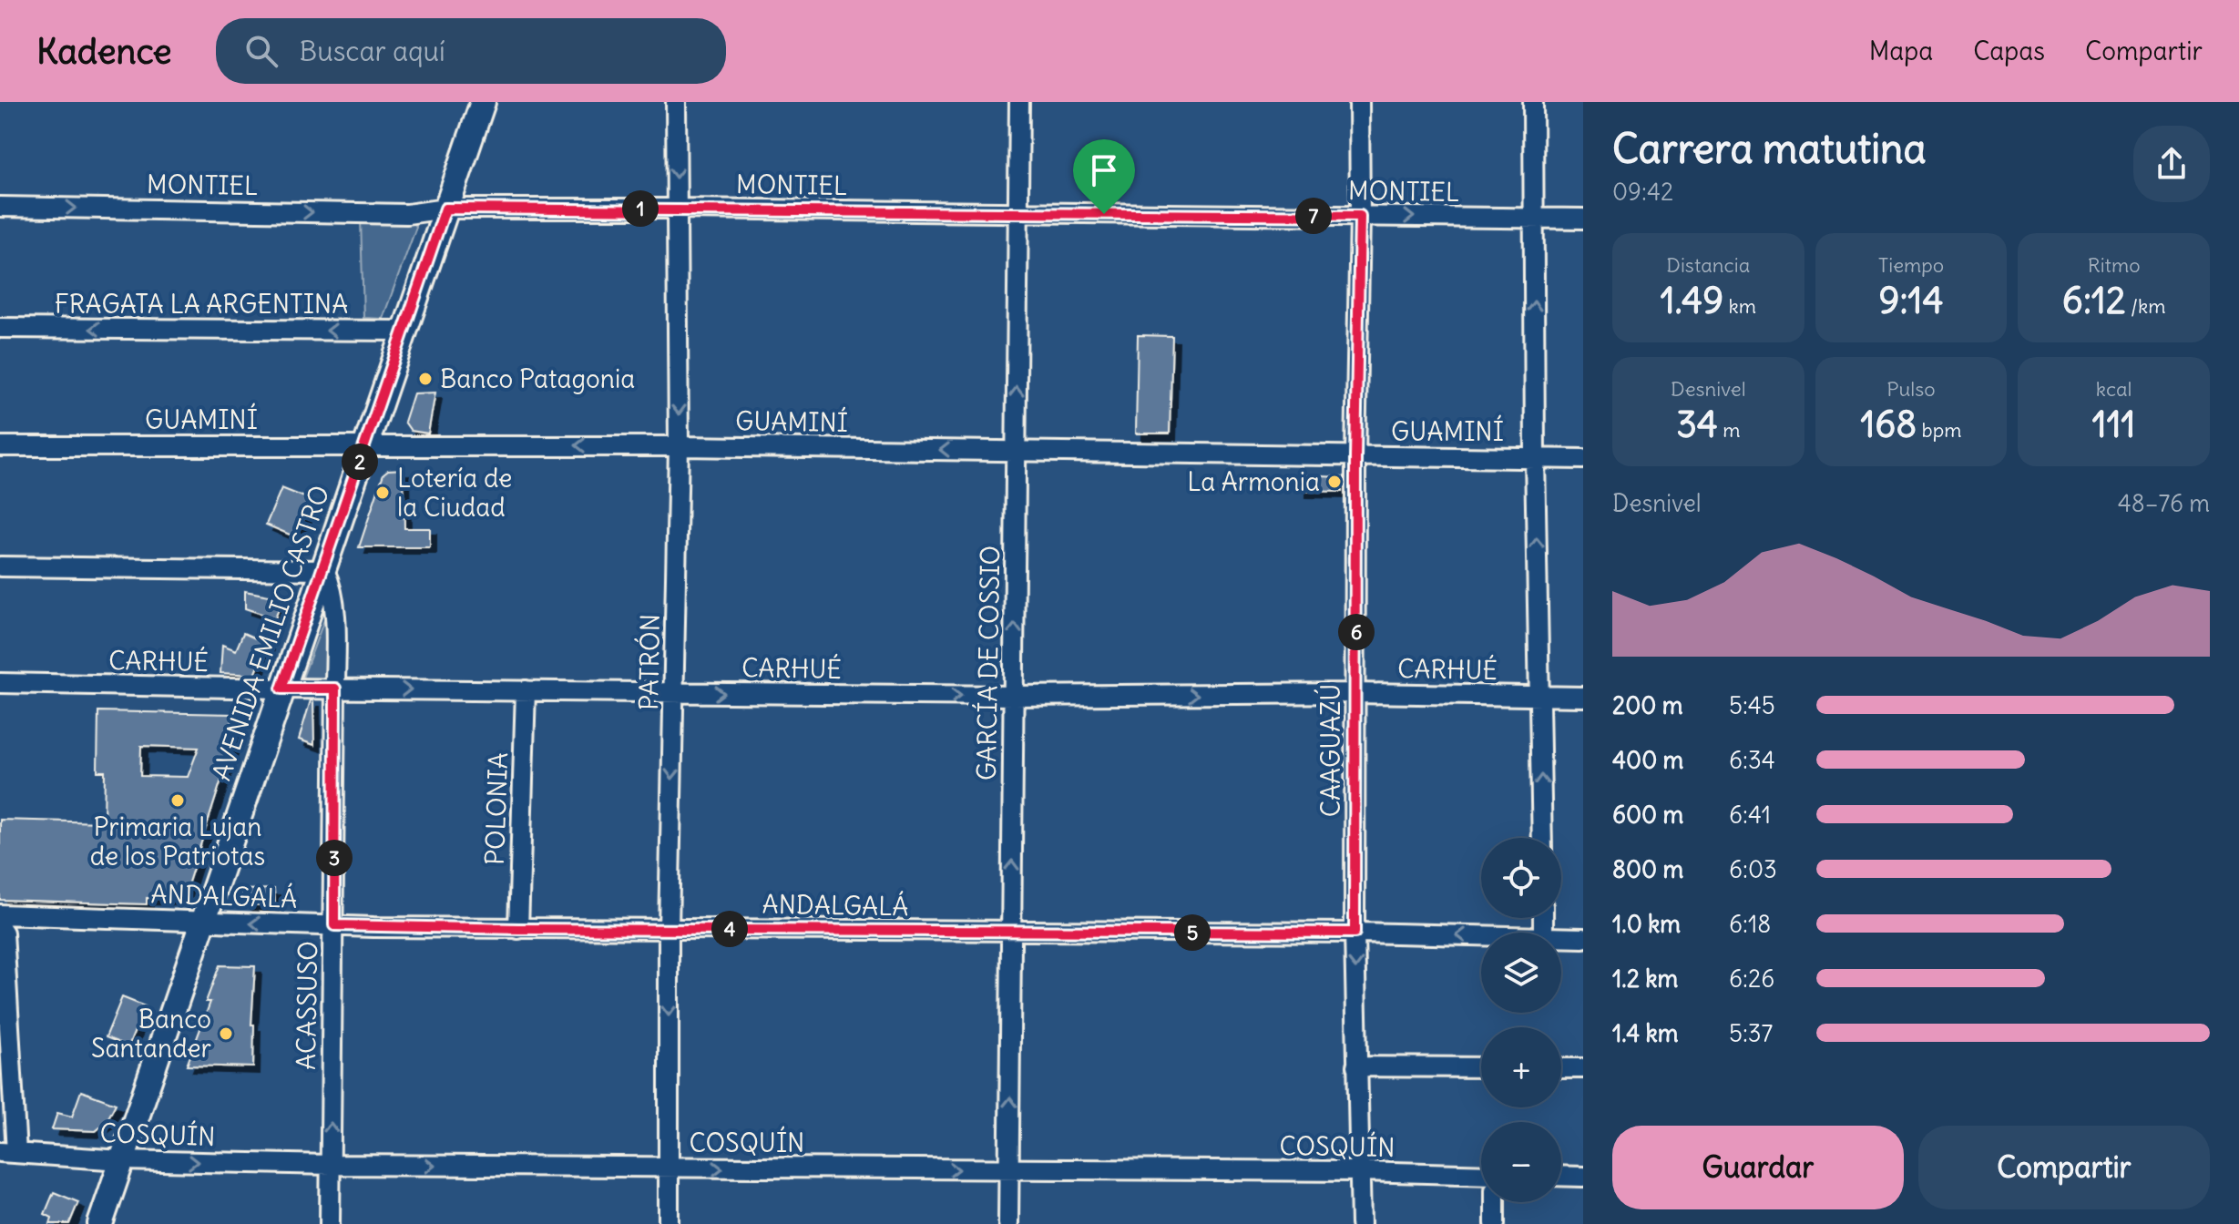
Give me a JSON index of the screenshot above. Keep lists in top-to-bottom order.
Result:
{
  "streets": {
    "main road": ["AVENIDA EMILIO CASTRO"],
    "street": [
      "MONTIEL",
      "FRAGATA LA ARGENTINA",
      "GUAMINÍ",
      "CARHUÉ",
      "PATRÓN",
      "GARCÍA DE COSSIO",
      "CAAGUAZÚ",
      "POLONIA",
      "ANDALGALÁ",
      "ACASSUSO",
      "COSQUÍN"
    ]
  },
  "crossings": [
    ["MONTIEL", "AVENIDA EMILIO CASTRO"],
    ["MONTIEL", "PATRÓN"],
    ["MONTIEL", "GARCÍA DE COSSIO"],
    ["MONTIEL", "CAAGUAZÚ"],
    ["FRAGATA LA ARGENTINA", "AVENIDA EMILIO CASTRO"],
    ["GUAMINÍ", "AVENIDA EMILIO CASTRO"],
    ["GUAMINÍ", "PATRÓN"],
    ["GUAMINÍ", "GARCÍA DE COSSIO"],
    ["GUAMINÍ", "CAAGUAZÚ"],
    ["AVENIDA EMILIO CASTRO", "CARHUÉ"],
    ["AVENIDA EMILIO CASTRO", "ANDALGALÁ"],
    ["AVENIDA EMILIO CASTRO", "ACASSUSO"],
    ["AVENIDA EMILIO CASTRO", "COSQUÍN"],
    ["CARHUÉ", "PATRÓN"],
    ["CARHUÉ", "GARCÍA DE COSSIO"],
    ["CARHUÉ", "CAAGUAZÚ"],
    ["CARHUÉ", "POLONIA"],
    ["CARHUÉ", "ACASSUSO"],
    ["PATRÓN", "ANDALGALÁ"],
    ["PATRÓN", "COSQUÍN"],
    ["GARCÍA DE COSSIO", "ANDALGALÁ"],
    ["GARCÍA DE COSSIO", "COSQUÍN"],
    ["CAAGUAZÚ", "ANDALGALÁ"],
    ["CAAGUAZÚ", "COSQUÍN"],
    ["POLONIA", "ANDALGALÁ"],
    ["ANDALGALÁ", "ACASSUSO"],
    ["ACASSUSO", "COSQUÍN"]
  ],
  "one_way": [
    "MONTIEL",
    "FRAGATA LA ARGENTINA",
    "GUAMINÍ",
    "CARHUÉ",
    "PATRÓN",
    "GARCÍA DE COSSIO",
    "ACASSUSO",
    "COSQUÍN"
  ],
  "places": [
    "Banco Patagonia",
    "La Armonia",
    "Lotería de la Ciudad",
    "Primaria Lujan de los Patriotas",
    "Banco Santander"
  ],
  "page": {
    "header": "Kadence",
    "search": "Buscar aquí",
    "nav": ["Mapa", "Capas", "Compartir"],
    "heading": ["Carrera matutina", "09:42"],
    "pins": [
      "1",
      "7",
      "2",
      "6",
      "3",
      "4",
      "5"
    ],
    "stats": [
      ["Distancia", "1.49 km"],
      ["Tiempo", "9:14"],
      ["Ritmo", "6:12 /km"],
      ["Desnivel", "34 m"],
      ["Pulso", "168 bpm"],
      ["kcal", "111"]
    ],
    "chart": ["Desnivel", "48–76 m"],
    "list": [
      {
        "name": "200 m",
        "note": "5:45"
      },
      {
        "name": "400 m",
        "note": "6:34"
      },
      {
        "name": "600 m",
        "note": "6:41"
      },
      {
        "name": "800 m",
        "note": "6:03"
      },
      {
        "name": "1.0 km",
        "note": "6:18"
      },
      {
        "name": "1.2 km",
        "note": "6:26"
      },
      {
        "name": "1.4 km",
        "note": "5:37"
      }
    ],
    "map_buttons": ["+", "−"],
    "buttons": ["Guardar", "Compartir"]
  }
}
